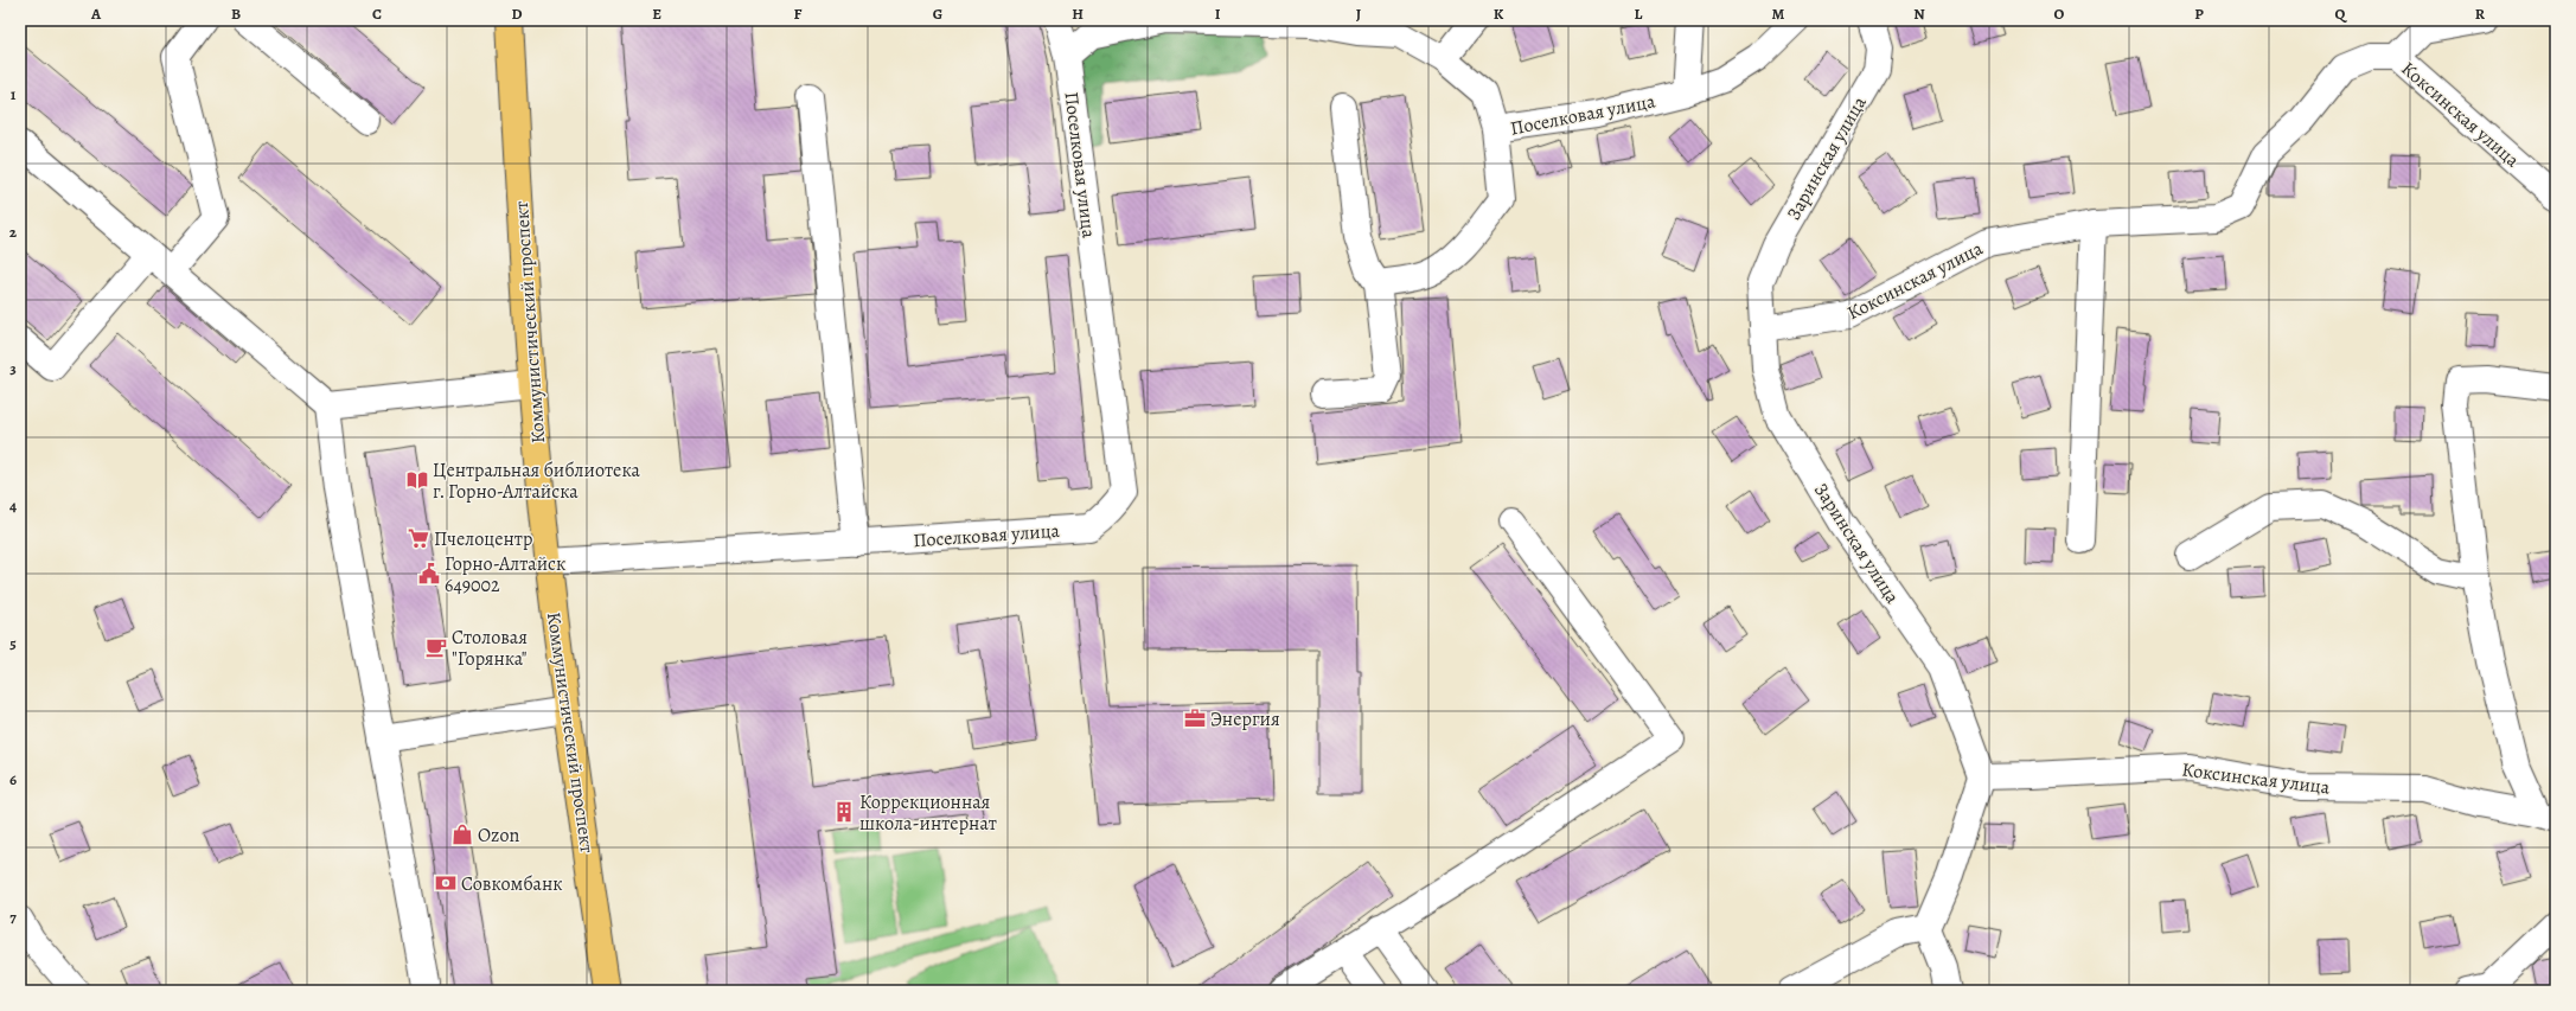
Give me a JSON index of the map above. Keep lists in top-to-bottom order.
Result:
{
  "streets": {
    "main road": ["Коммунистический проспект"],
    "street": ["Поселковая улица", "Коксинская улица", "Заринская улица"]
  },
  "crossings": [
    ["Поселковая улица", "Коммунистический проспект"],
    ["Коксинская улица", "Заринская улица"]
  ],
  "places": {
    "library": ["Центральная библиотека г. Горно-Алтайска"],
    "supermarket": ["Пчелоцентр"],
    "public building": ["Горно-Алтайск 649002"],
    "cafe": ["Столовая \"Горянка\""],
    "office": ["Энергия"],
    "building": ["Коррекционная школа-интернат"],
    "shop": ["Ozon"],
    "bank": ["Совкомбанк"]
  },
  "grid": {
    "columns": [
      "A",
      "B",
      "C",
      "D",
      "E",
      "F",
      "G",
      "H",
      "I",
      "J",
      "K",
      "L",
      "M",
      "N",
      "O",
      "P",
      "Q",
      "R"
    ],
    "rows": [
      "1",
      "2",
      "3",
      "4",
      "5",
      "6",
      "7"
    ]
  }
}
